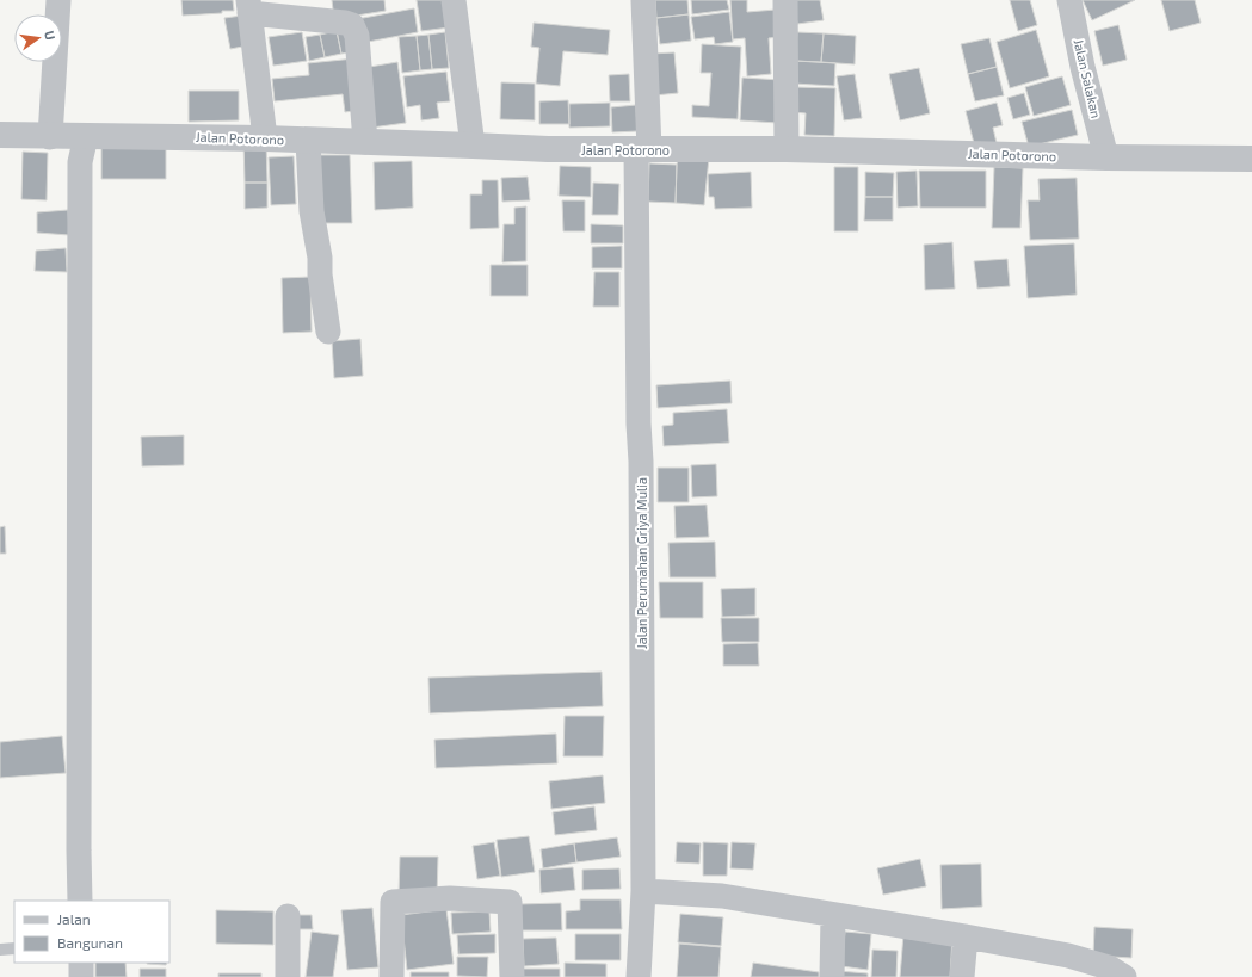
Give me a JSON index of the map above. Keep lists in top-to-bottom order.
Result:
{
  "streets": {
    "street": ["Jalan Salakan", "Jalan Potorono", "Jalan Perumahan Griya Mulia"]
  },
  "crossings": [
    ["Jalan Salakan", "Jalan Potorono"],
    ["Jalan Potorono", "Jalan Perumahan Griya Mulia"]
  ],
  "legend": ["Jalan", "Bangunan"],
  "north": "right"
}
